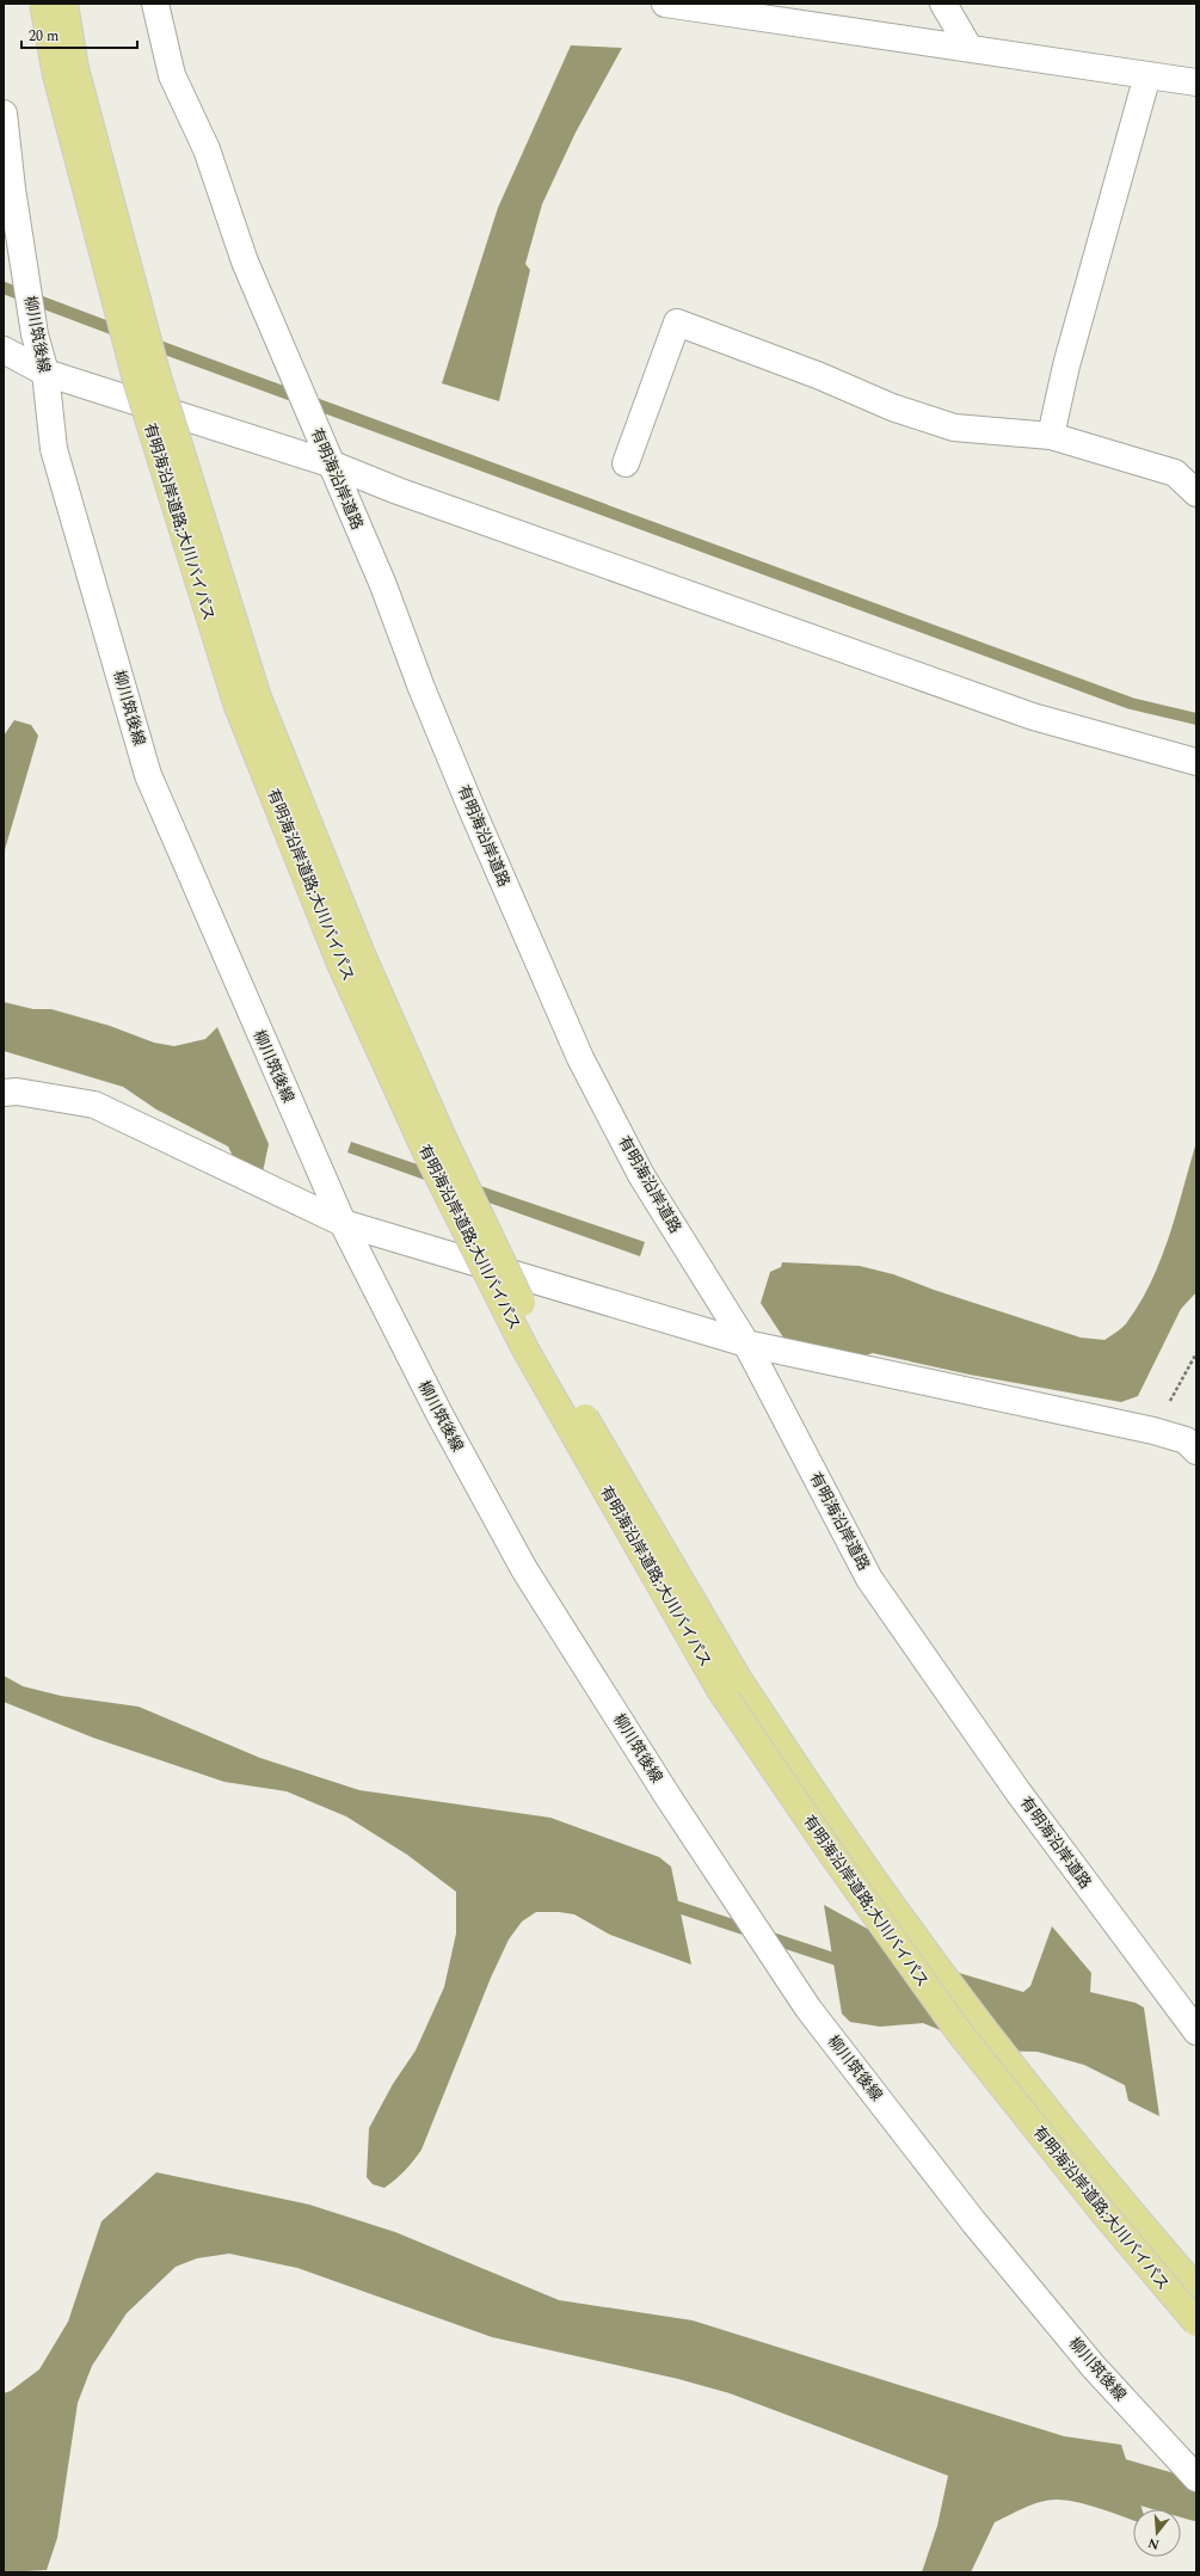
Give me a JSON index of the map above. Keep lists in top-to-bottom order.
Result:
{
  "streets": {
    "highway": ["有明海沿岸道路;大川バイパス"],
    "main road": ["柳川筑後線", "有明海沿岸道路"]
  },
  "scale_bar": "20 m",
  "north": "bottom"
}
